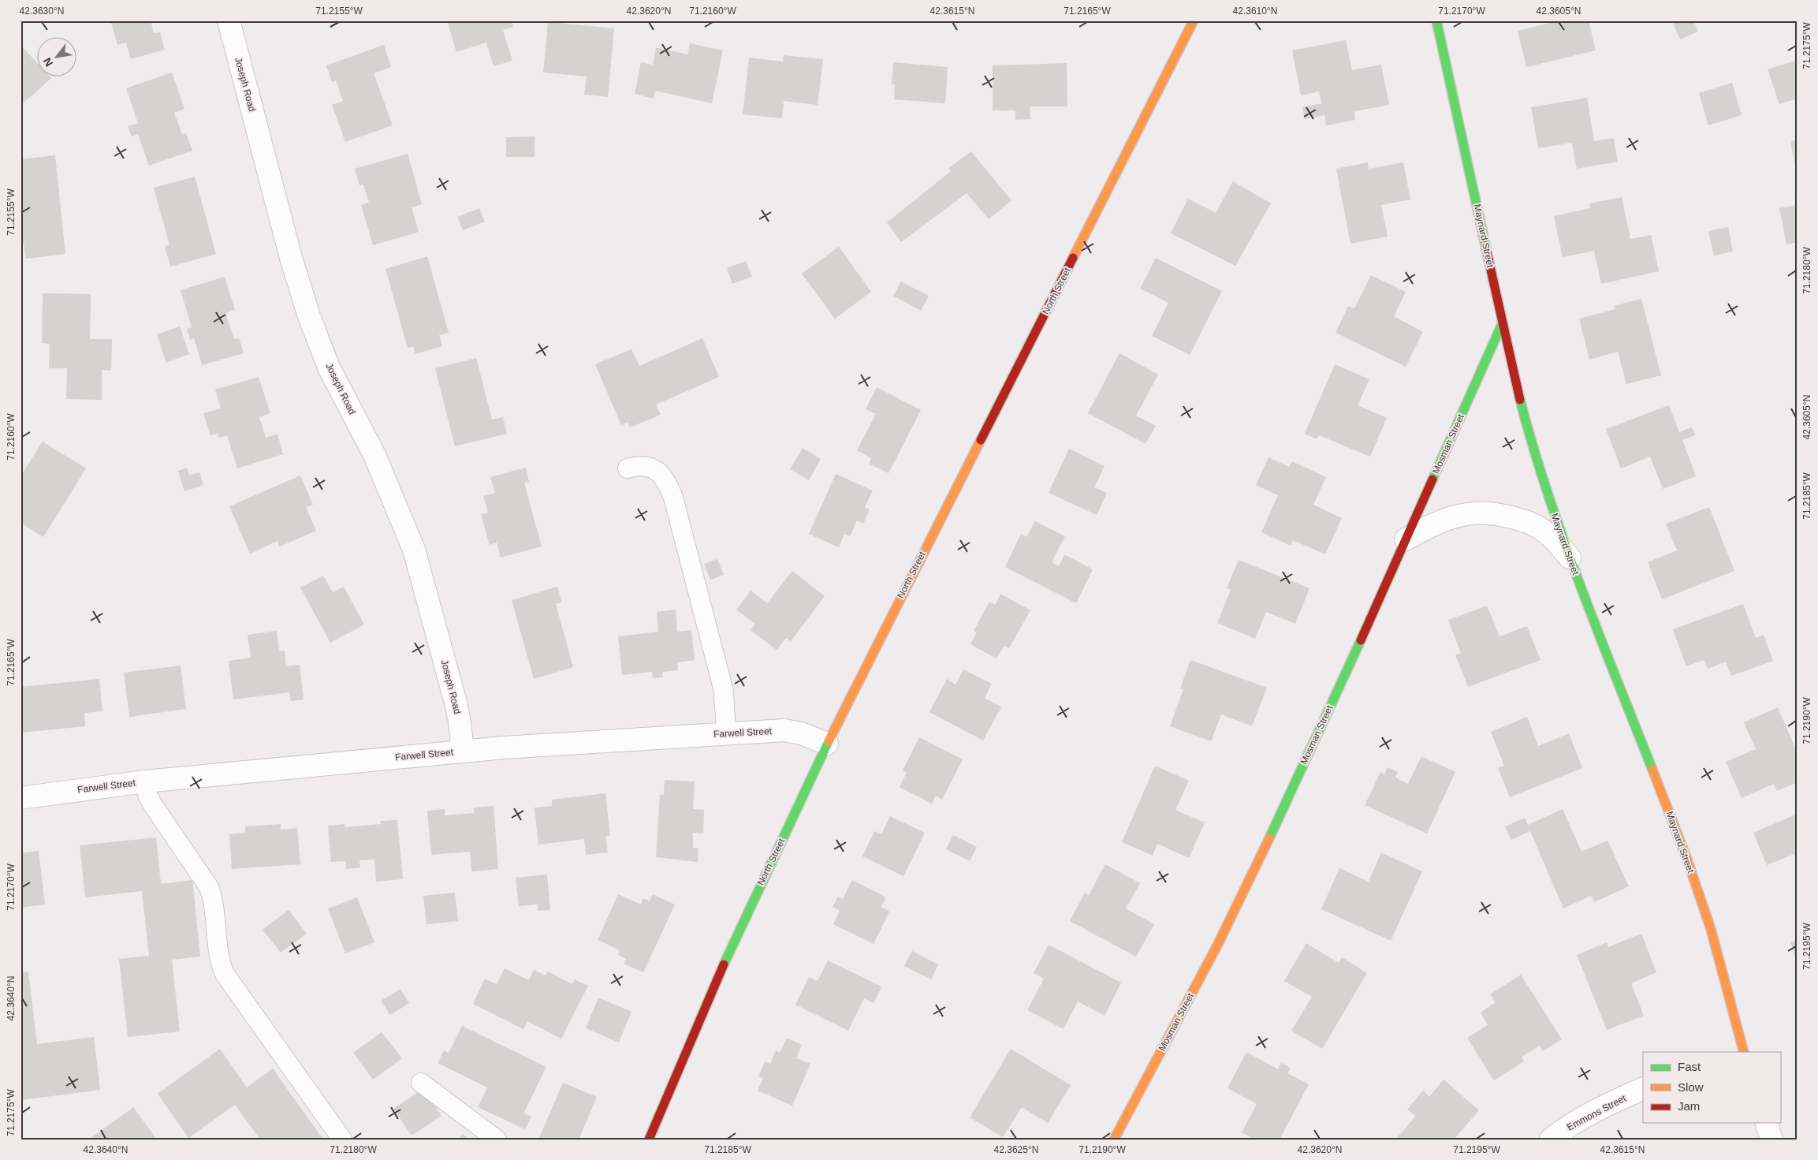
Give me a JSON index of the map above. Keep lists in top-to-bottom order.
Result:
{
  "streets": {
    "street": [
      "Joseph Road",
      "Maynard Street",
      "North Street",
      "Mosman Street",
      "Farwell Street",
      "Emmons Street"
    ]
  },
  "crossings": [
    ["Joseph Road", "Farwell Street"],
    ["Maynard Street", "Mosman Street"],
    ["North Street", "Farwell Street"]
  ],
  "legend": ["Fast", "Slow", "Jam"],
  "north": "bottom left",
  "coordinates": [
    "42.3630°N",
    "71.2155°W",
    "42.3620°N",
    "71.2160°W",
    "42.3615°N",
    "71.2165°W",
    "42.3610°N",
    "71.2170°W",
    "42.3605°N",
    "71.2175°W",
    "71.2180°W",
    "71.2185°W",
    "71.2190°W",
    "71.2195°W",
    "42.3640°N",
    "42.3625°N"
  ]
}
